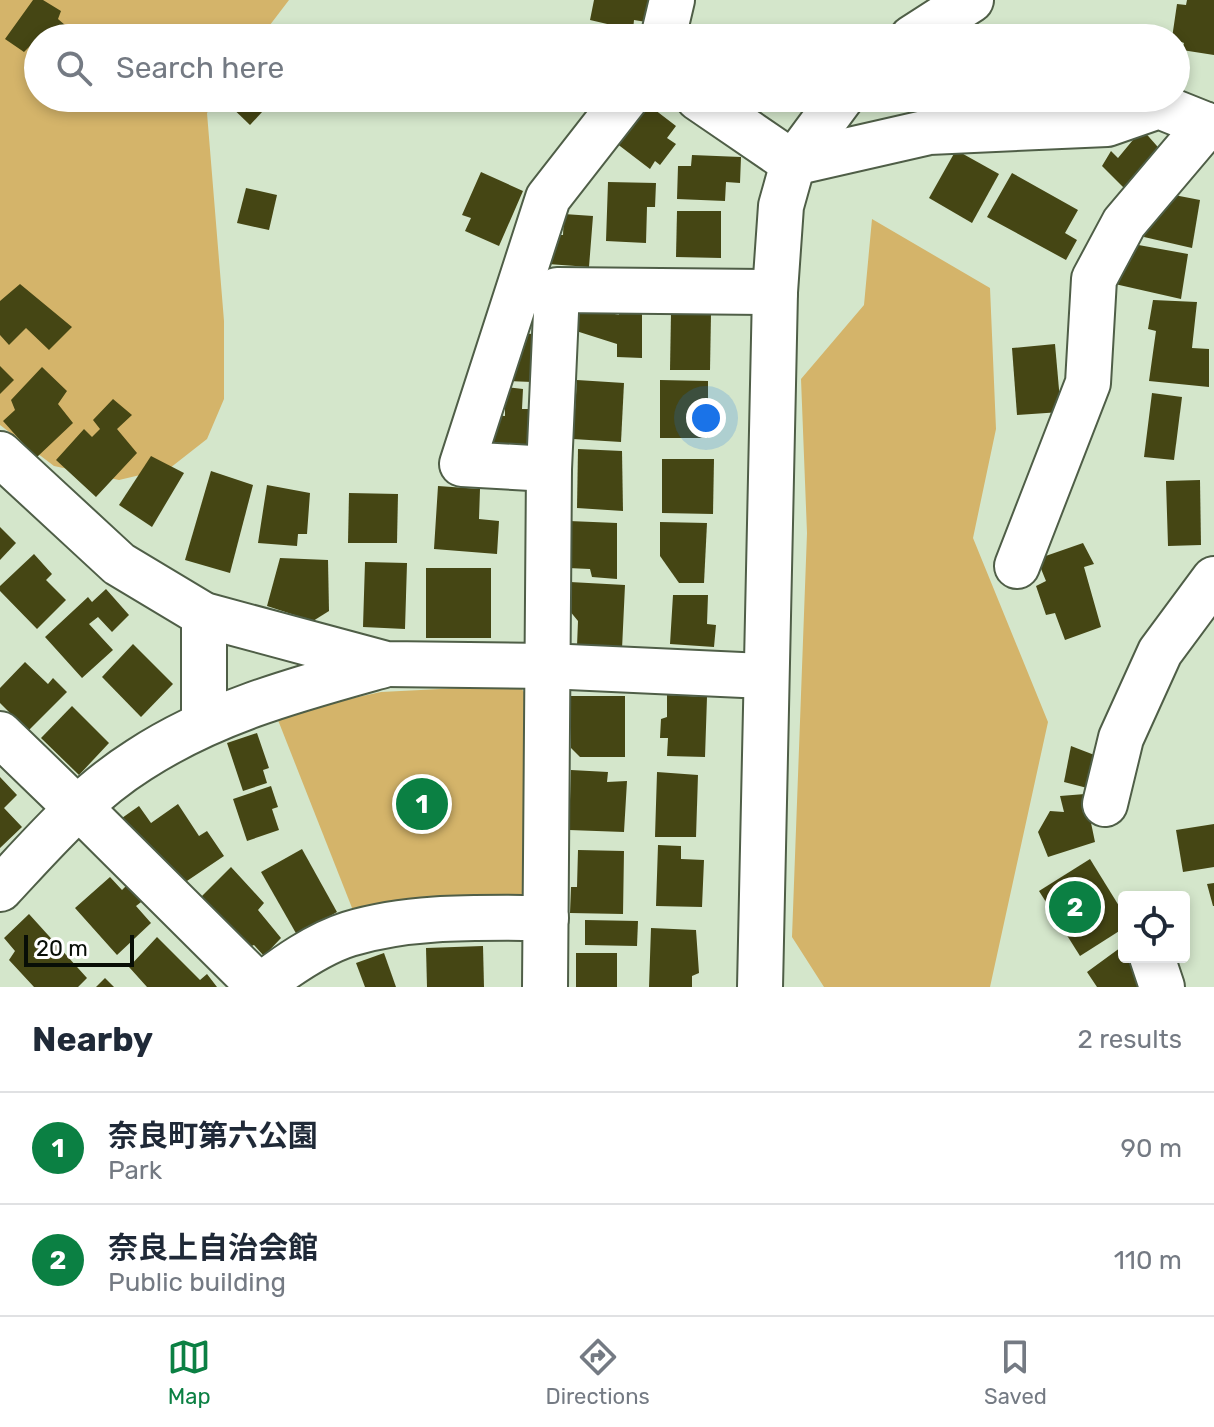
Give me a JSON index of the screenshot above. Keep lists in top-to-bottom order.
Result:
{
  "scale_bar": "20 m",
  "page": {
    "search": "Search here",
    "pins": ["1", "2"],
    "scale": "20 m",
    "heading": ["Nearby", "2 results"],
    "list": [
      {
        "mark": "1",
        "name": "奈良町第六公園",
        "note": "Park",
        "value": "90 m"
      },
      {
        "mark": "2",
        "name": "奈良上自治会館",
        "note": "Public building",
        "value": "110 m"
      }
    ],
    "nav": ["Map", "Directions", "Saved"]
  }
}
